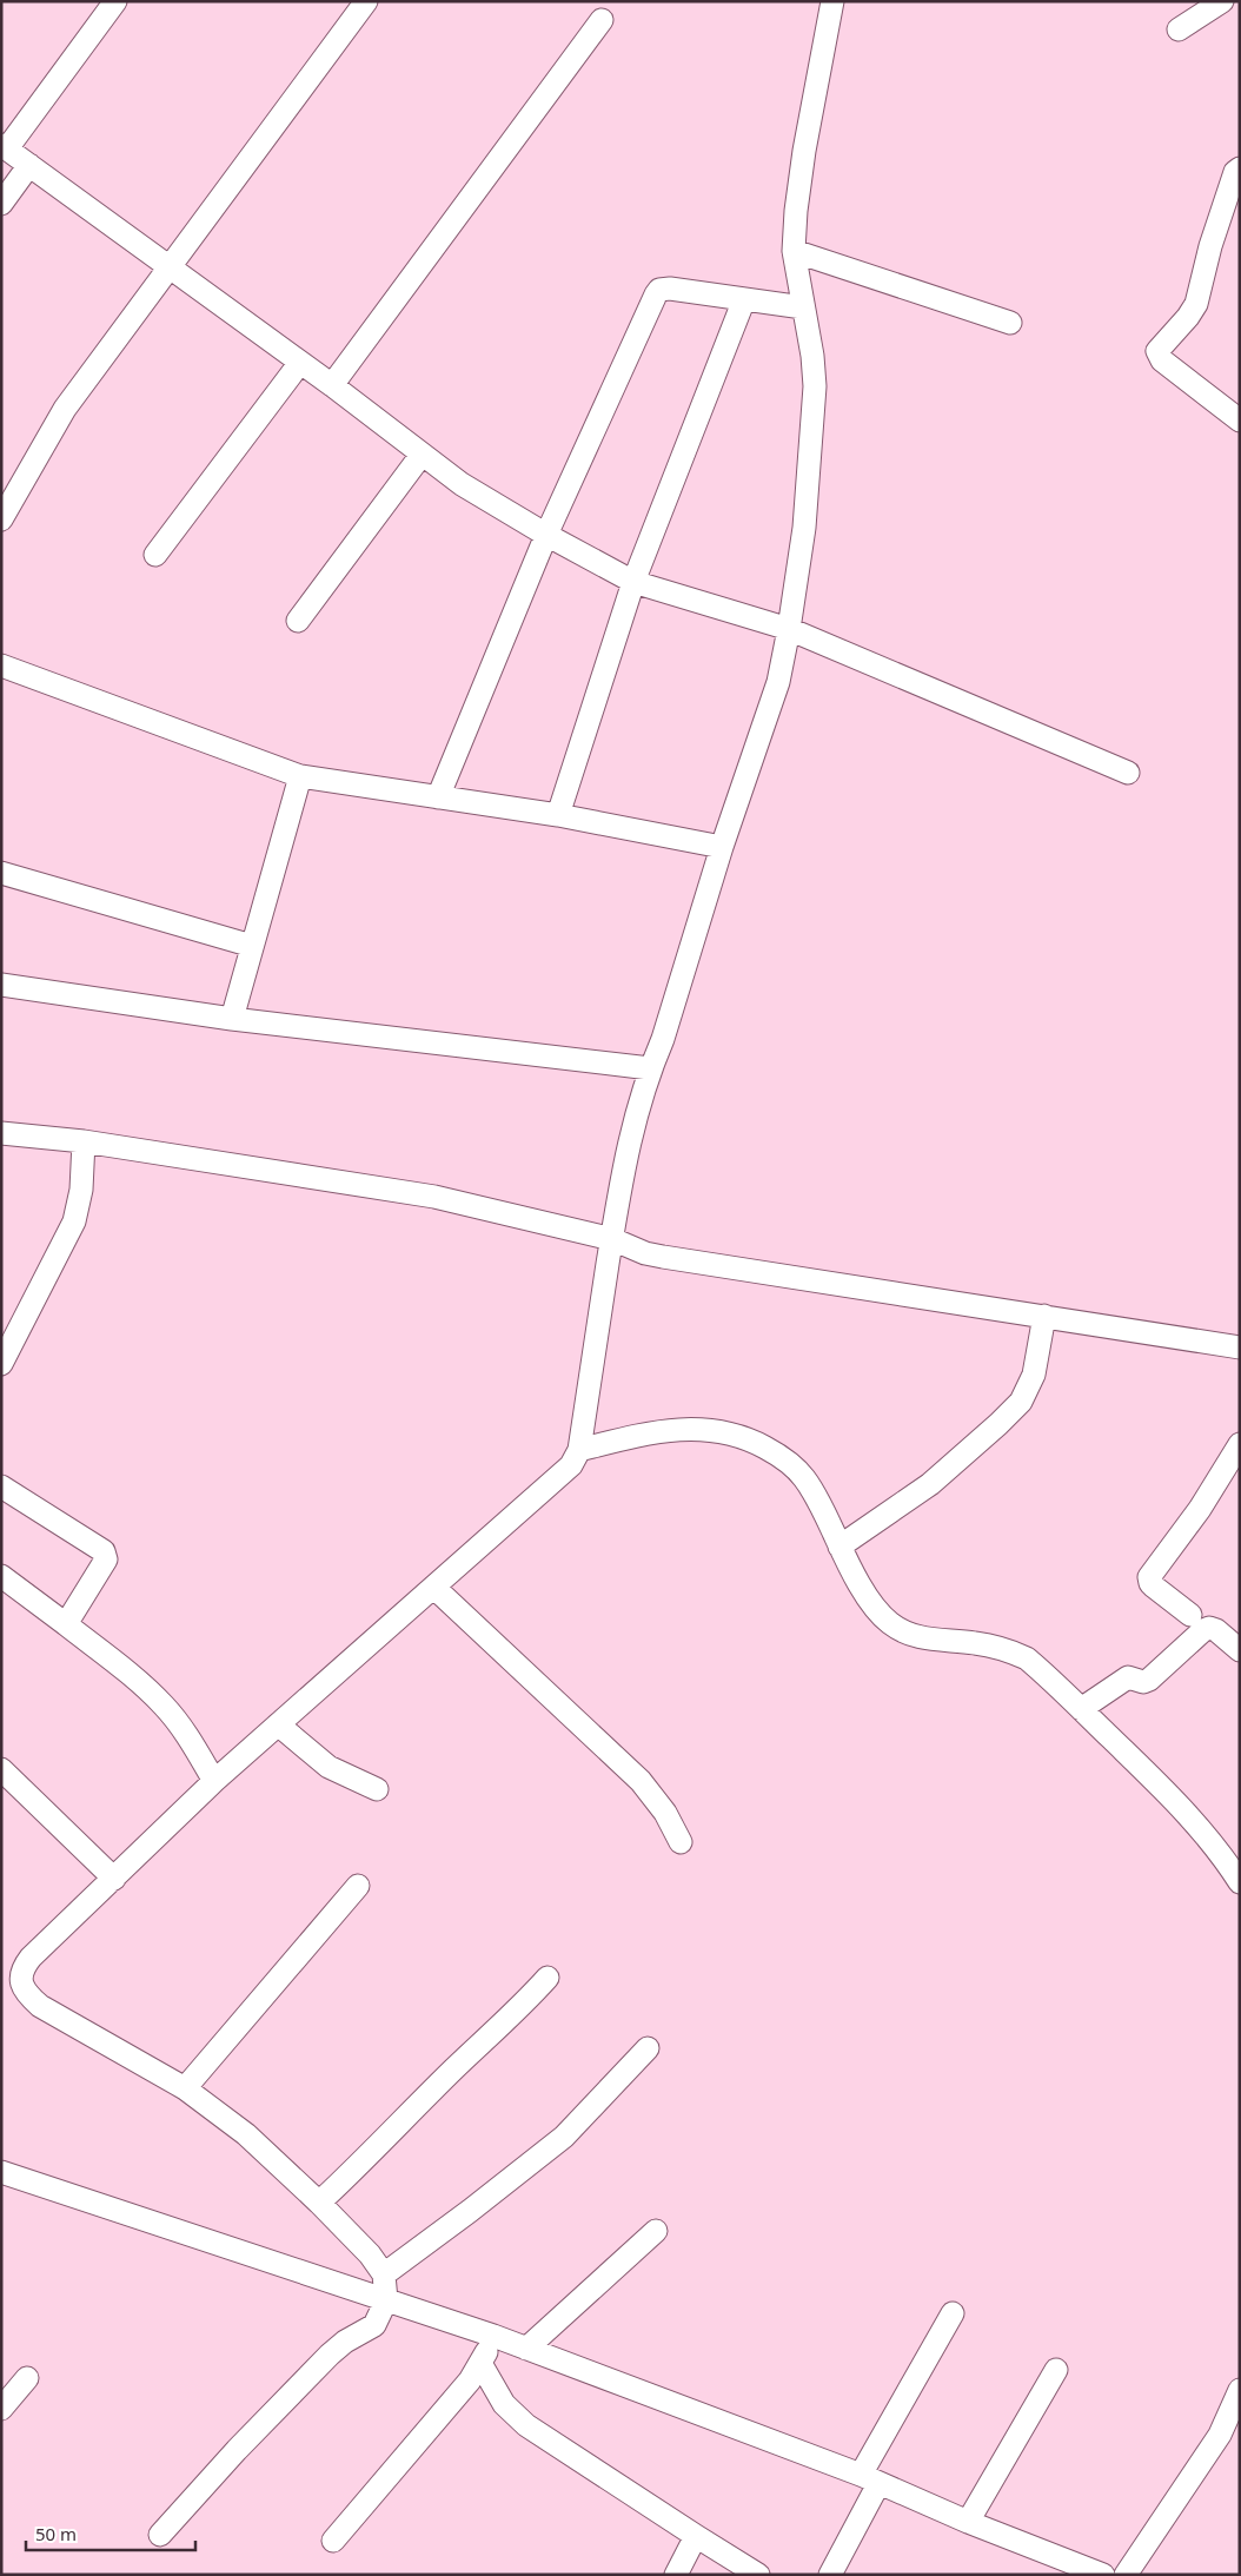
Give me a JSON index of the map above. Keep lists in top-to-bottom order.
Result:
{
  "scale_bar": "50 m"
}
